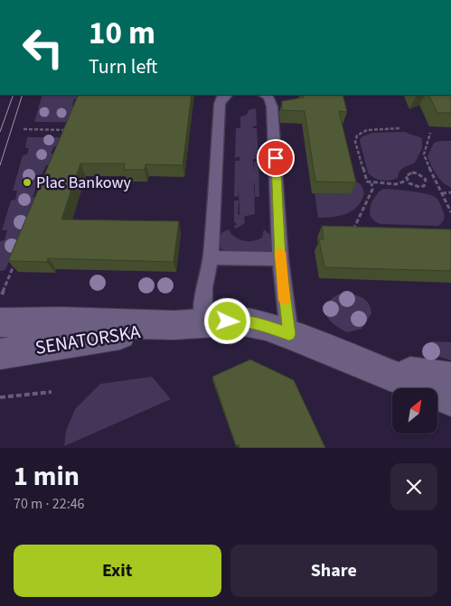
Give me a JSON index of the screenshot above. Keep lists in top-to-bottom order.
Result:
{
  "streets": {
    "street": ["SENATORSKA"]
  },
  "places": ["Plac Bankowy"],
  "north": "top right",
  "page": {
    "turn": ["10 m", "Turn left"],
    "heading": ["1 min", "70 m · 22:46"],
    "buttons": ["Exit", "Share"]
  }
}
